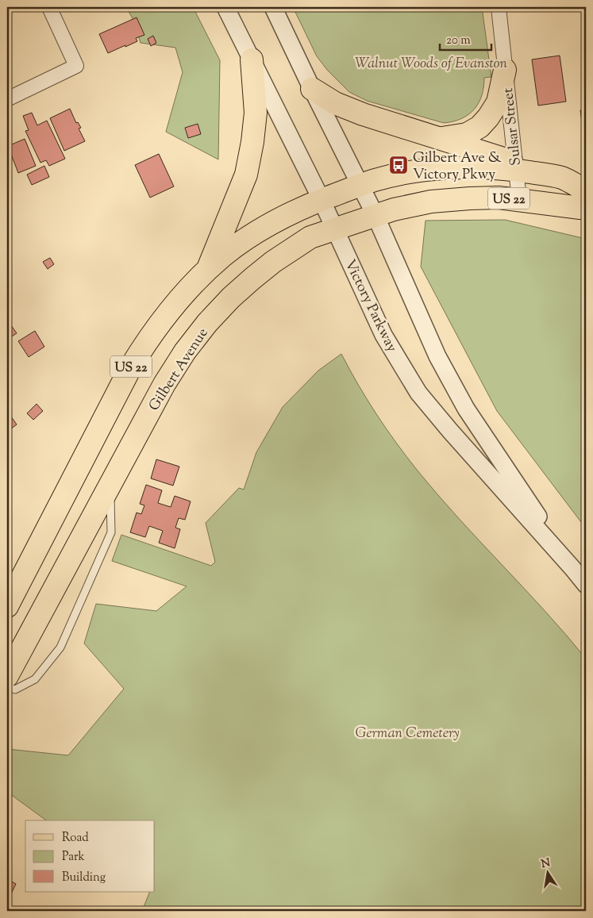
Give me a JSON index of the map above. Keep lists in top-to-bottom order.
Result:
{
  "streets": {
    "main road": ["US 22", "Gilbert Avenue"],
    "street": ["Sulsar Street", "Victory Parkway"]
  },
  "crossings": [
    ["Sulsar Street", "US 22"],
    ["Sulsar Street", "Gilbert Avenue"],
    ["US 22", "Victory Parkway"],
    ["Victory Parkway", "Gilbert Avenue"]
  ],
  "parks": ["Walnut Woods of Evanston", "German Cemetery"],
  "places": {
    "bus stop": ["Gilbert Ave & Victory Pkwy"]
  },
  "legend": ["Road", "Park", "Building"],
  "scale_bar": "20 m",
  "north": "top"
}
